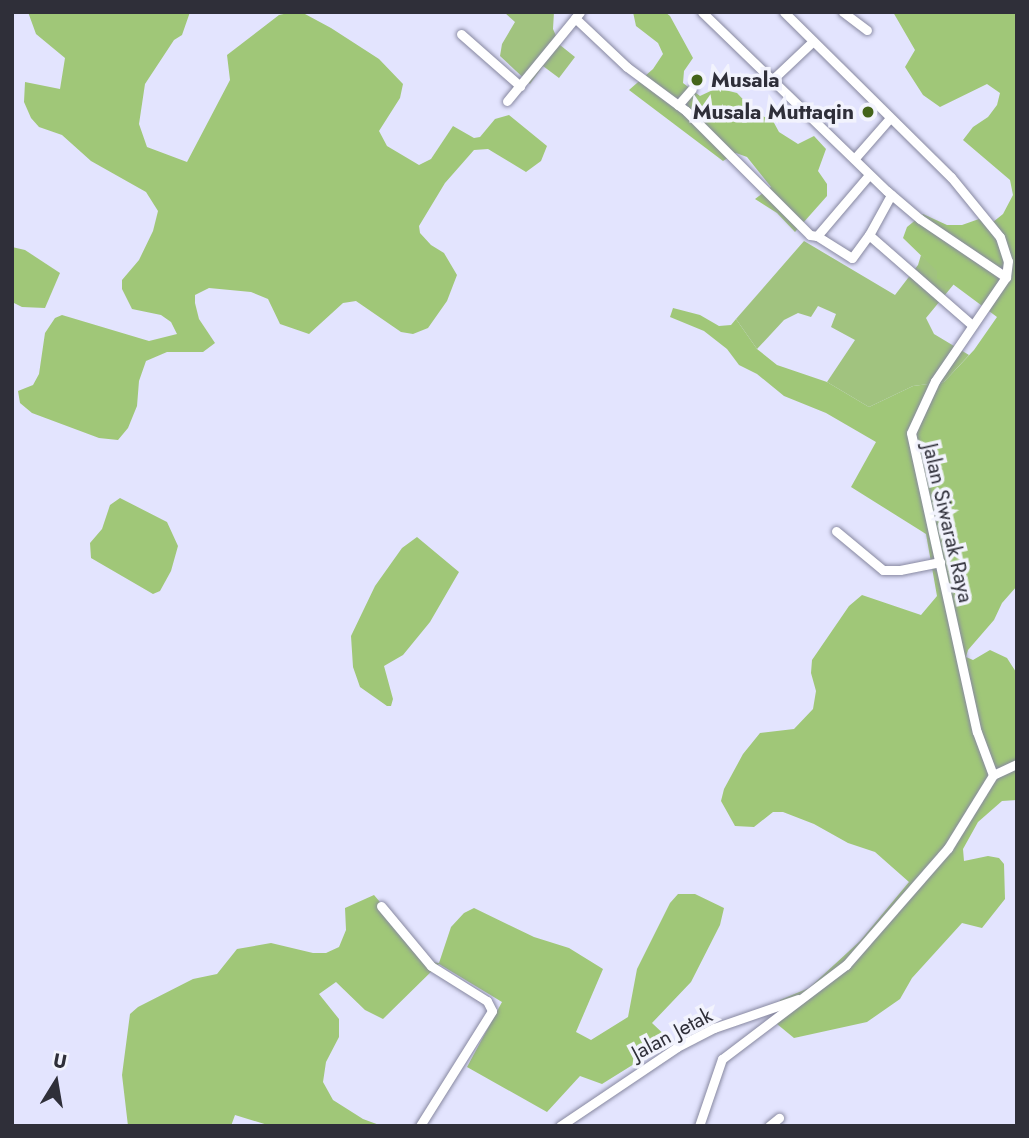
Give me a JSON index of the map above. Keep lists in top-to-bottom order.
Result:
{
  "streets": {
    "street": ["Jalan Siwarak Raya", "Jalan Jetak"]
  },
  "places": ["Musala", "Musala Muttaqin"],
  "north": "top"
}
